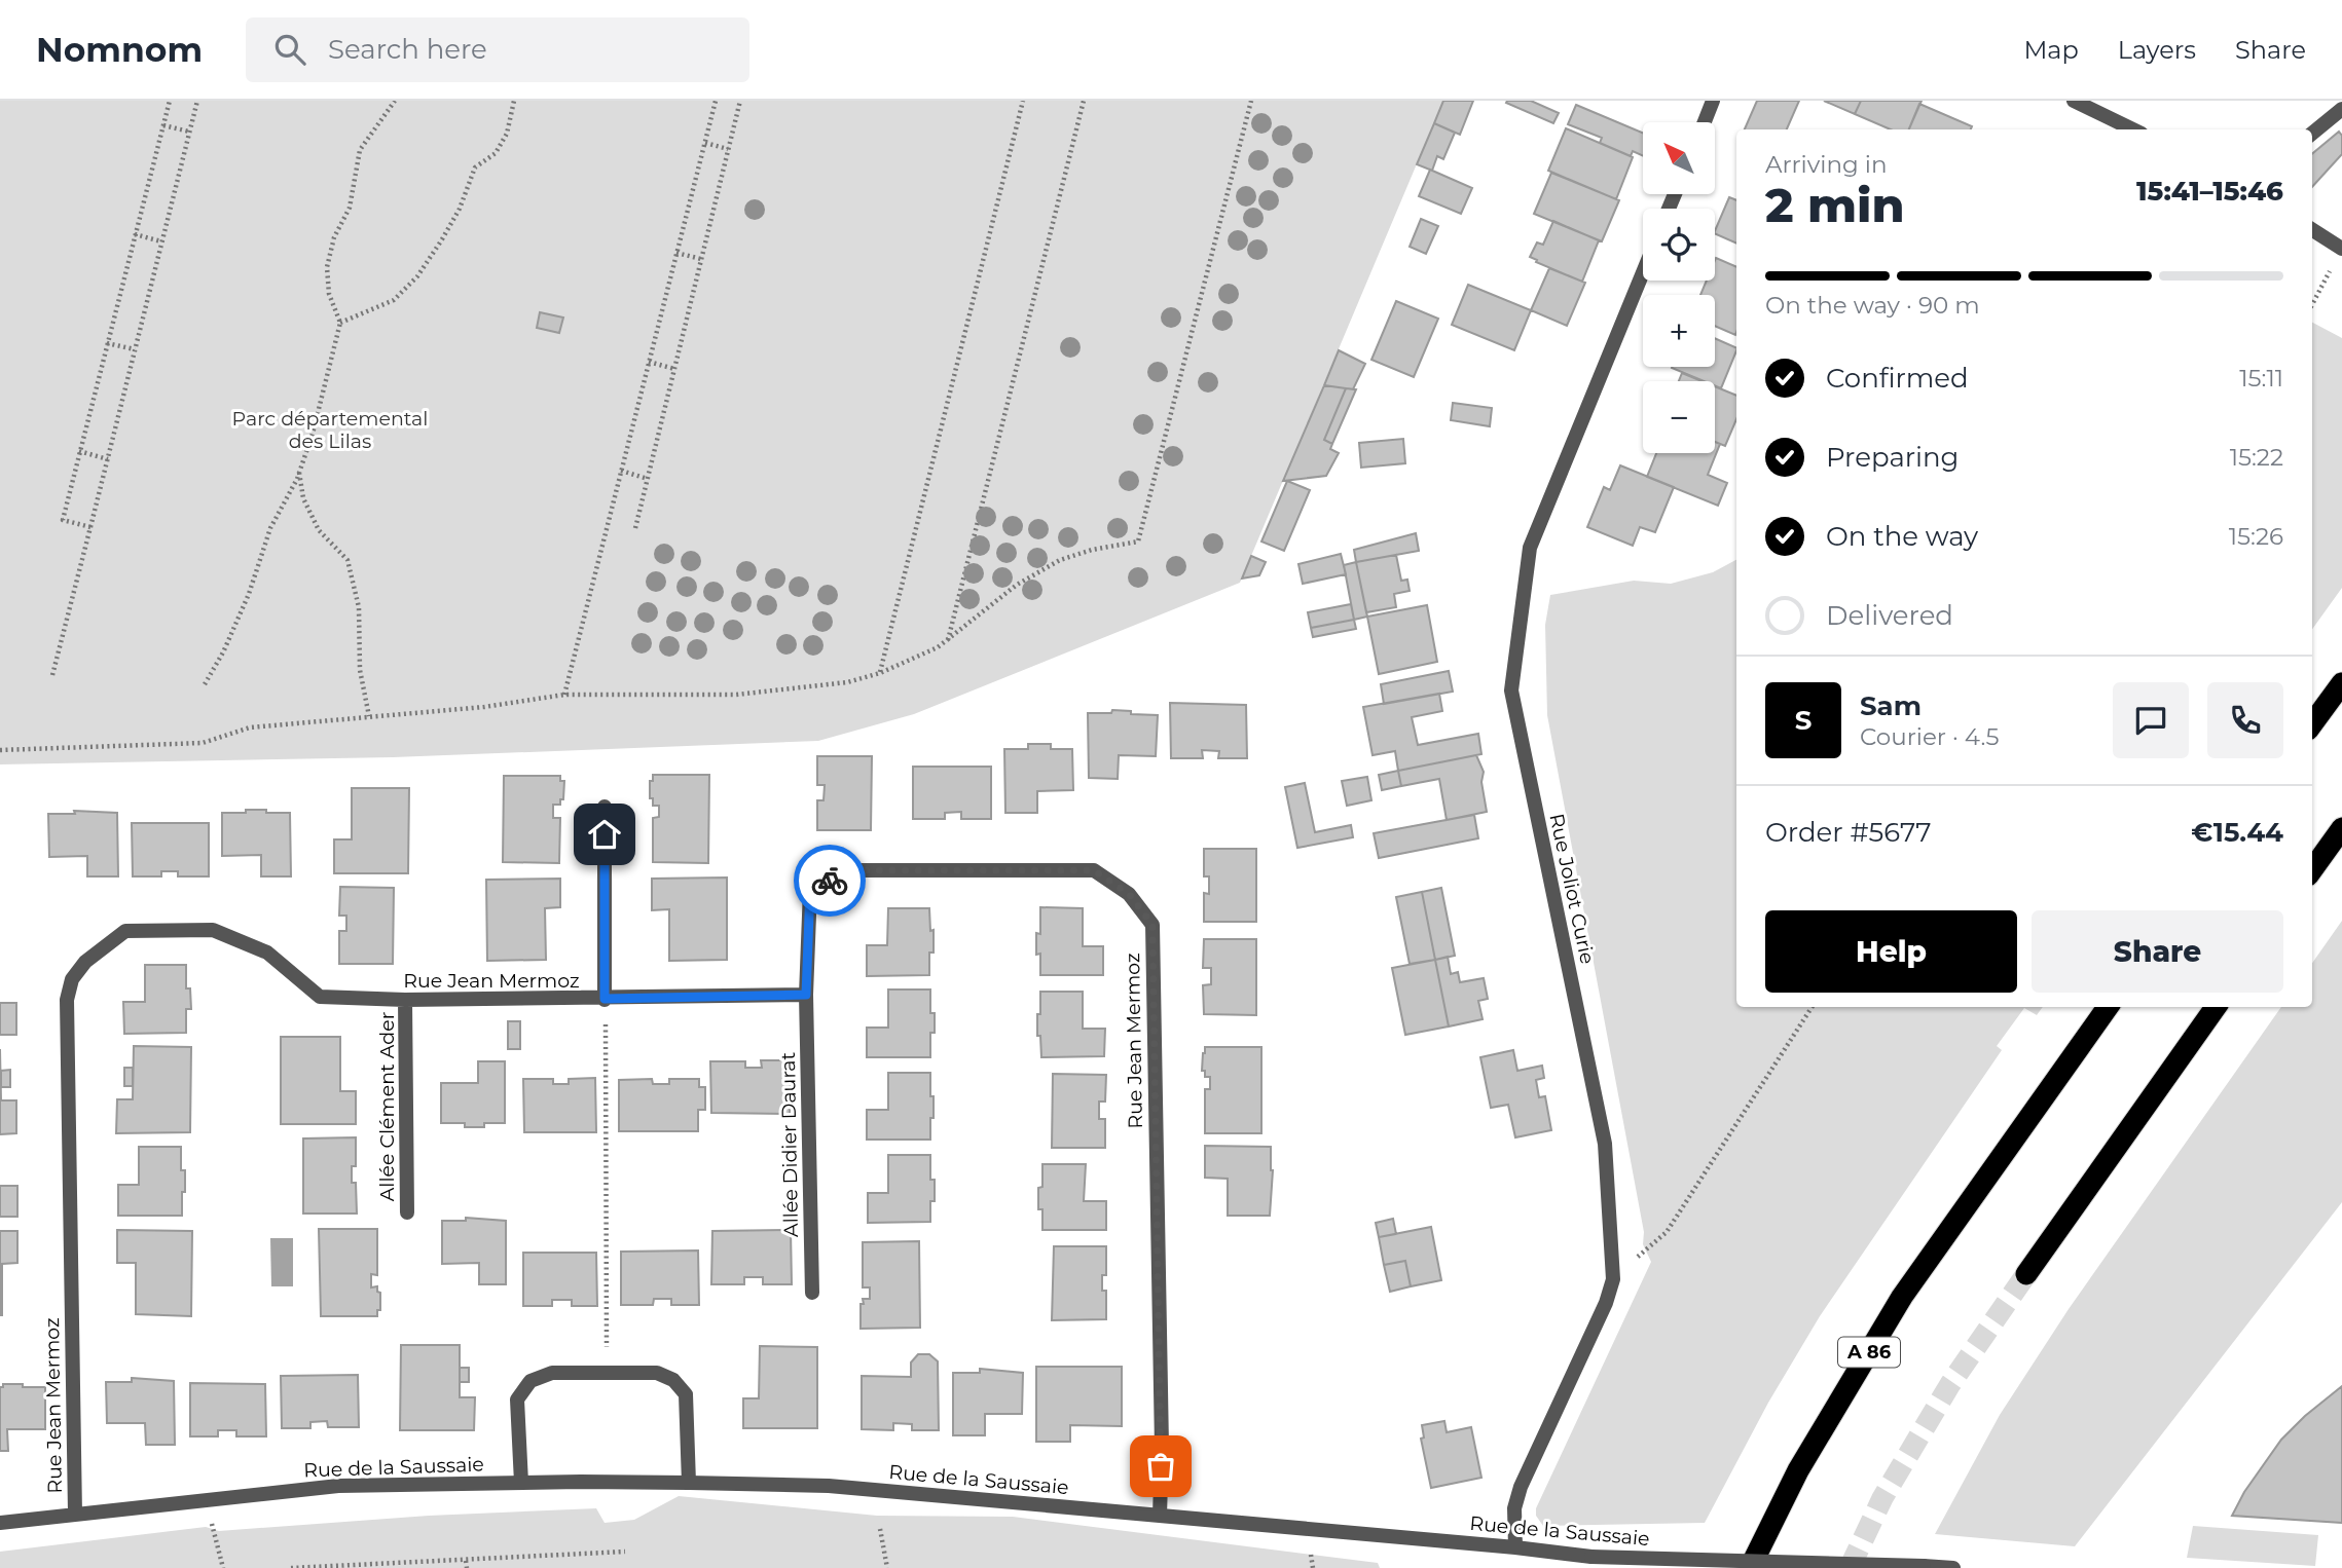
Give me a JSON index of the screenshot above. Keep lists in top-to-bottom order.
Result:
{
  "streets": {
    "highway": ["A 86"],
    "street": [
      "Rue Joliot Curie",
      "Rue Jean Mermoz",
      "Allée Clément Ader",
      "Allée Didier Daurat",
      "Rue de la Saussaie"
    ]
  },
  "crossings": [
    ["Rue Joliot Curie", "Rue de la Saussaie"],
    ["Rue Jean Mermoz", "Allée Clément Ader"],
    ["Rue Jean Mermoz", "Allée Didier Daurat"],
    ["Rue Jean Mermoz", "Rue de la Saussaie"]
  ],
  "parks": ["Parc départemental des Lilas"],
  "north": "top left",
  "page": {
    "header": "Nomnom",
    "search": "Search here",
    "nav": ["Map", "Layers", "Share"],
    "map_buttons": ["+", "−"],
    "heading": ["2 min", "Arriving in", "15:41–15:46"],
    "panel": [
      "Sam",
      "Courier · 4.5",
      "Order #5677",
      "€15.44"
    ],
    "bar": "On the way · 90 m",
    "list": [
      ["Confirmed", "15:11"],
      ["Preparing", "15:22"],
      ["On the way", "15:26"],
      "Delivered"
    ],
    "round": "S",
    "buttons": ["Help", "Share"]
  }
}
